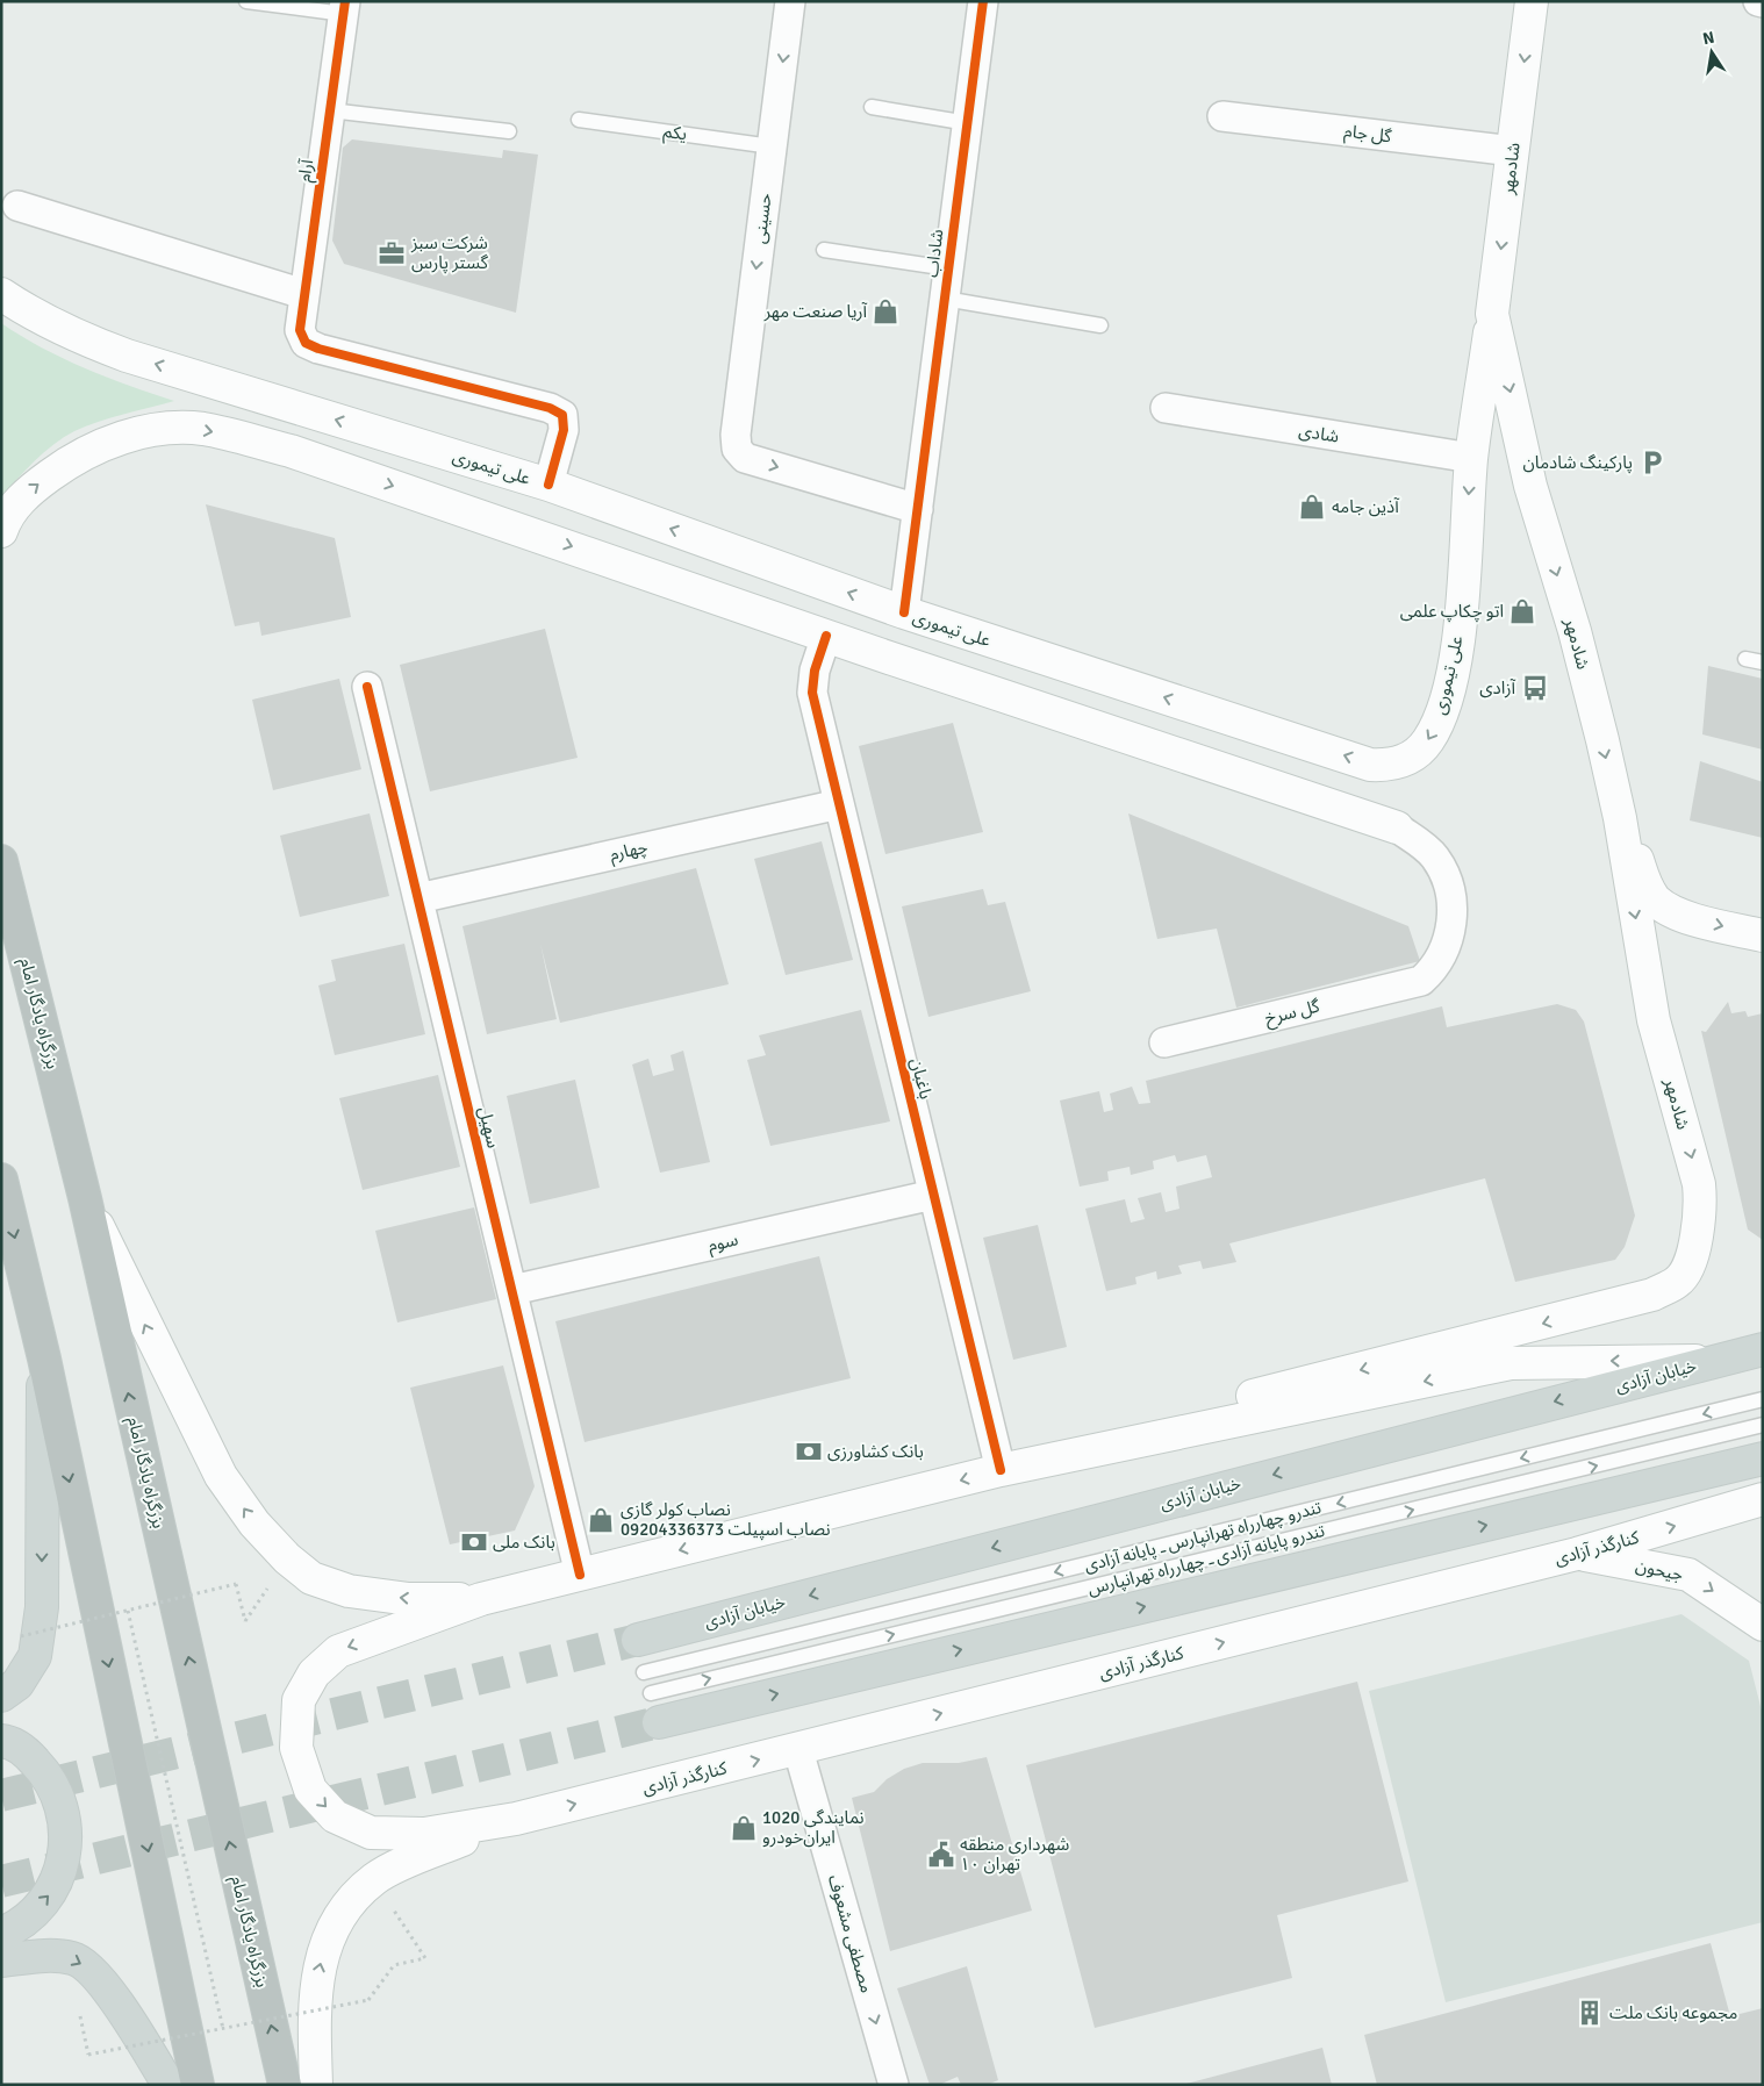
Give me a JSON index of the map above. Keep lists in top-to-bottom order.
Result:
{
  "streets": {
    "highway": ["بزرگراه یادگار امام"],
    "main road": [
      "شادمهر",
      "علی تیموری",
      "خیابان آزادی",
      "کنارگذر آزادی",
      "جیحون"
    ],
    "street": [
      "گل جام",
      "آرام",
      "حسینی",
      "شاداب",
      "شادی",
      "چهارم",
      "گل سرخ",
      "باغبان",
      "سهیل",
      "سوم",
      "مصطفی مشعوف"
    ],
    "lane": ["یکم", "تندرو چهارراه تهرانپارس ـ پایانه آزادی", "تندرو پایانه آزادی ـ چهارراه تهرانپارس"]
  },
  "crossings": [
    ["یکم", "حسینی"],
    ["گل جام", "شادمهر"],
    ["شادمهر", "علی تیموری"],
    ["شادمهر", "باغبان"],
    ["آرام", "علی تیموری"],
    ["حسینی", "شاداب"],
    ["شاداب", "علی تیموری"],
    ["شادی", "علی تیموری"],
    ["چهارم", "باغبان"],
    ["چهارم", "سهیل"],
    ["باغبان", "سوم"],
    ["سهیل", "سوم"],
    ["کنارگذر آزادی", "جیحون"],
    ["کنارگذر آزادی", "مصطفی مشعوف"]
  ],
  "one_way": [
    "حسینی",
    "تندرو چهارراه تهرانپارس ـ پایانه آزادی",
    "تندرو پایانه آزادی ـ چهارراه تهرانپارس",
    "جیحون",
    "مصطفی مشعوف"
  ],
  "places": {
    "office": ["شرکت سبز گستر پارس"],
    "shop": [
      "آریا صنعت مهر",
      "آذین جامه",
      "اتو چکاپ علمی",
      "نصاب کولر گازی 09204336373 نصاب اسپیلت",
      "نمایندگی 1020 ایران‌خودرو"
    ],
    "parking": ["پارکینگ شادمان"],
    "bus stop": ["آزادی"],
    "bank": ["بانک کشاورزی", "بانک ملی"],
    "public building": ["شهرداری منطقه ۱۰ تهران"],
    "building": ["مجموعه بانک ملت"]
  },
  "north": "top"
}
